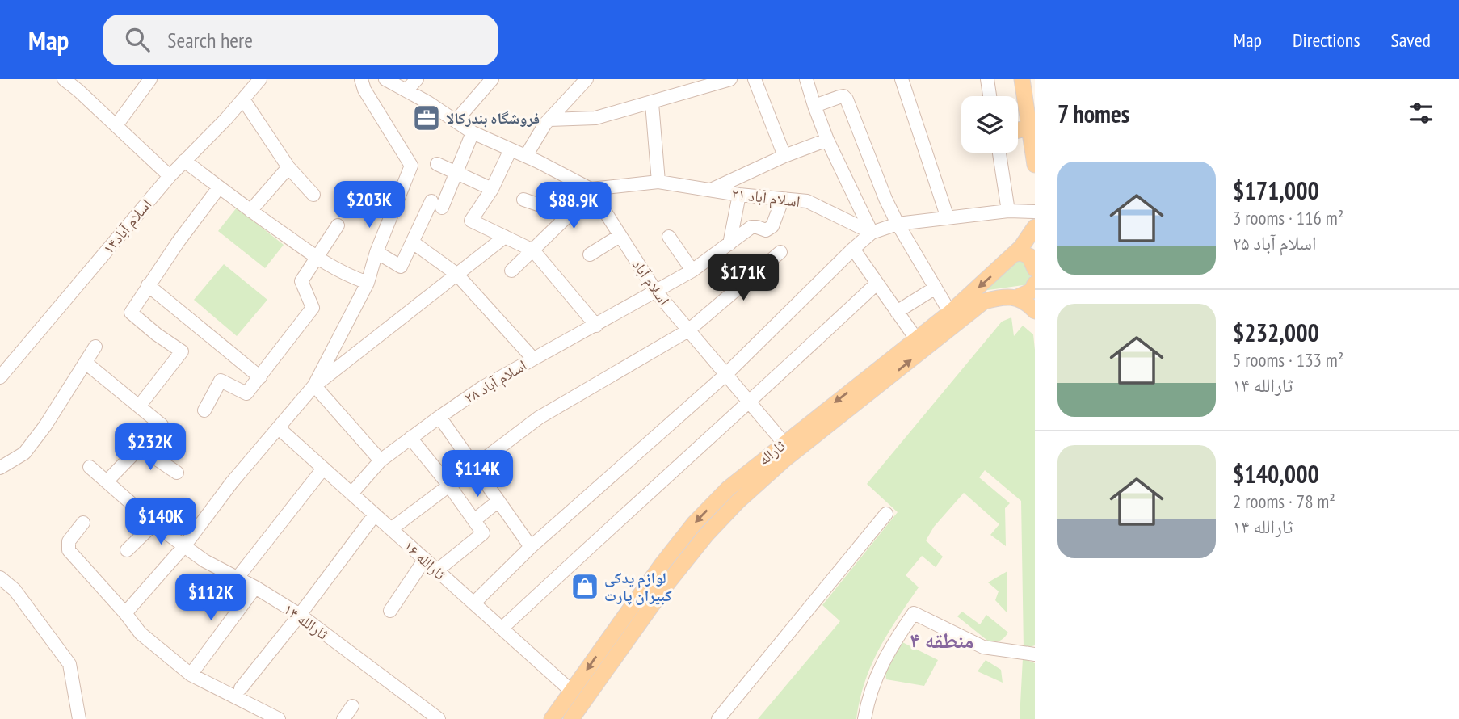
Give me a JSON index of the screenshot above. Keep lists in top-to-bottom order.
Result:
{
  "streets": {
    "main road": ["ثاراله"],
    "street": [
      "اسلام آباد ۲۱",
      "اسلام آباد۱۴",
      "اسلام آباد",
      "اسلام آباد ۲۸",
      "ثارالله ۱۶",
      "ثارالله ۱۴"
    ]
  },
  "crossings": [
    ["اسلام آباد ۲۱", "اسلام آباد"],
    ["اسلام آباد ۲۱", "اسلام آباد ۲۸"],
    ["اسلام آباد", "اسلام آباد ۲۸"],
    ["اسلام آباد", "ثاراله"],
    ["اسلام آباد ۲۸", "ثارالله ۱۶"],
    ["ثاراله", "ثارالله ۱۶"]
  ],
  "districts": ["منطقه ۴"],
  "places": {
    "office": ["فروشگاه بندرکالا"],
    "shop": ["لوازم یدکی کبیران پارت"]
  },
  "page": {
    "header": "Map",
    "search": "Search here",
    "nav": ["Map", "Directions", "Saved"],
    "heading": "7 homes",
    "list": [
      {
        "name": "$171,000",
        "note": "3 rooms · 116 m² · اسلام آباد ۲۵"
      },
      {
        "name": "$232,000",
        "note": "5 rooms · 133 m² · ثارالله ۱۴"
      },
      {
        "name": "$140,000",
        "note": "2 rooms · 78 m² · ثارالله ۱۴"
      }
    ],
    "price": [
      "$203K",
      "$88.9K",
      "$171K",
      "$232K",
      "$114K",
      "$140K",
      "$112K"
    ]
  }
}
